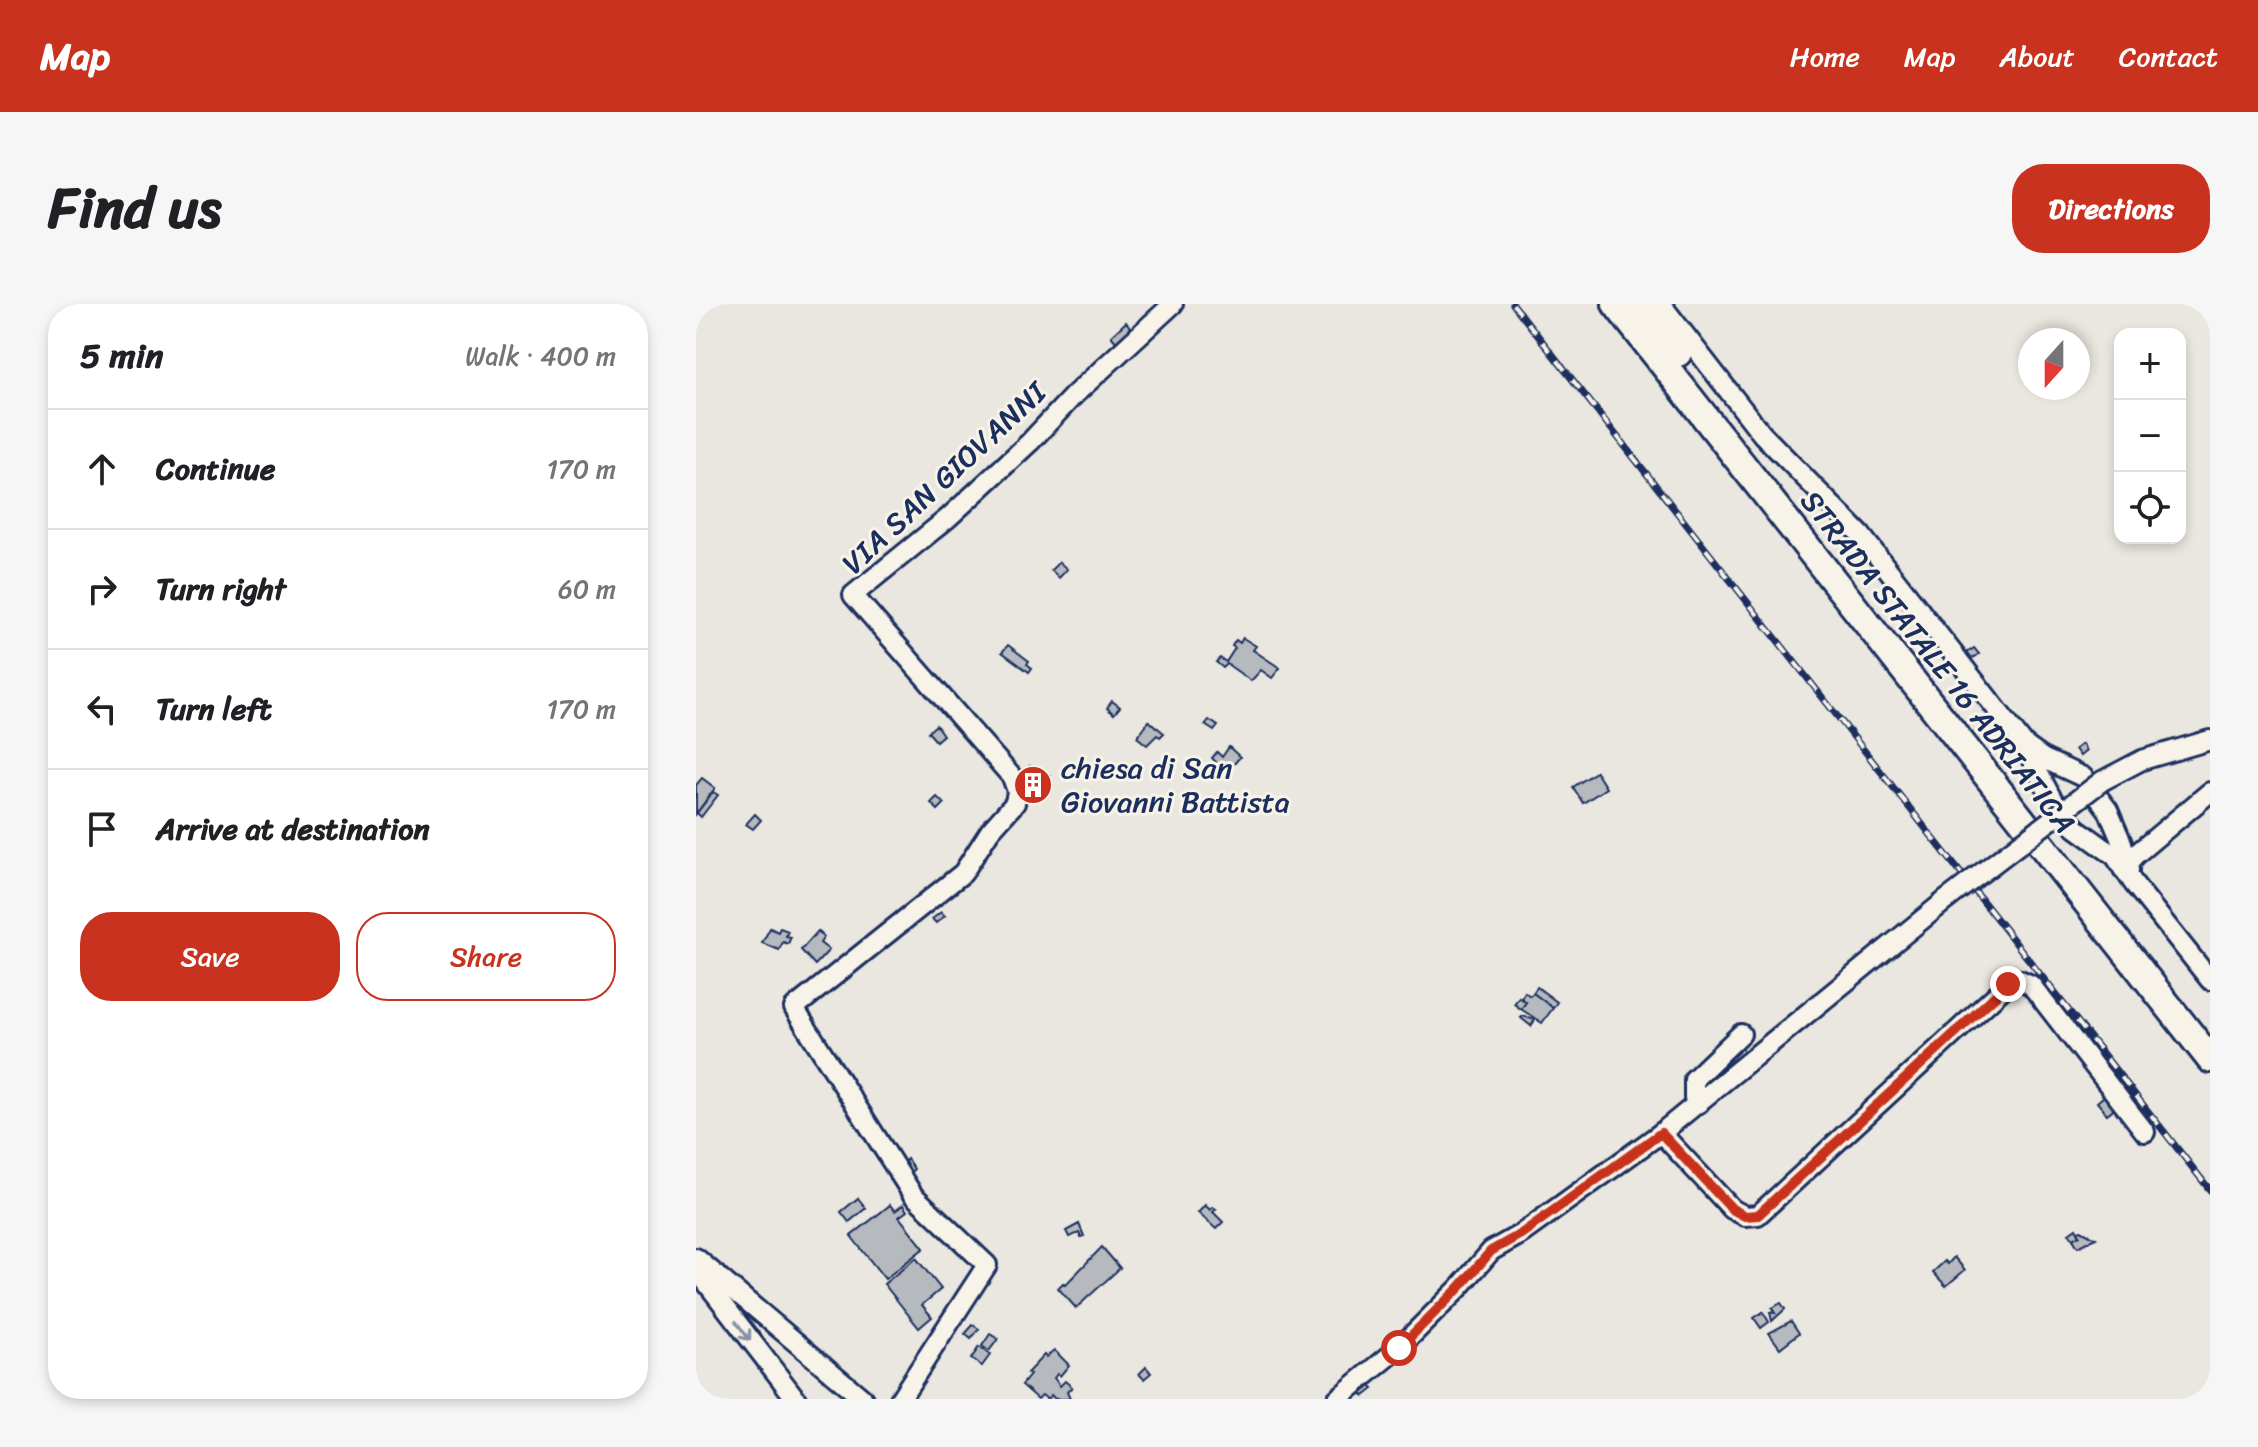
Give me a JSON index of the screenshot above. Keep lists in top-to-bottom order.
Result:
{
  "streets": {
    "highway": ["STRADA STATALE 16 ADRIATICA"],
    "street": ["VIA SAN GIOVANNI"]
  },
  "places": {
    "building": ["chiesa di San Giovanni Battista"]
  },
  "north": "bottom",
  "page": {
    "header": "Map",
    "nav": [
      "Home",
      "Map",
      "About",
      "Contact"
    ],
    "title": "Find us",
    "buttons": [
      "Directions",
      ["Save", "Share"]
    ],
    "heading": ["5 min", "Walk · 400 m"],
    "map_buttons": ["+", "−"],
    "list": [
      ["Continue", "170 m"],
      ["Turn right", "60 m"],
      ["Turn left", "170 m"],
      "Arrive at destination"
    ]
  }
}
